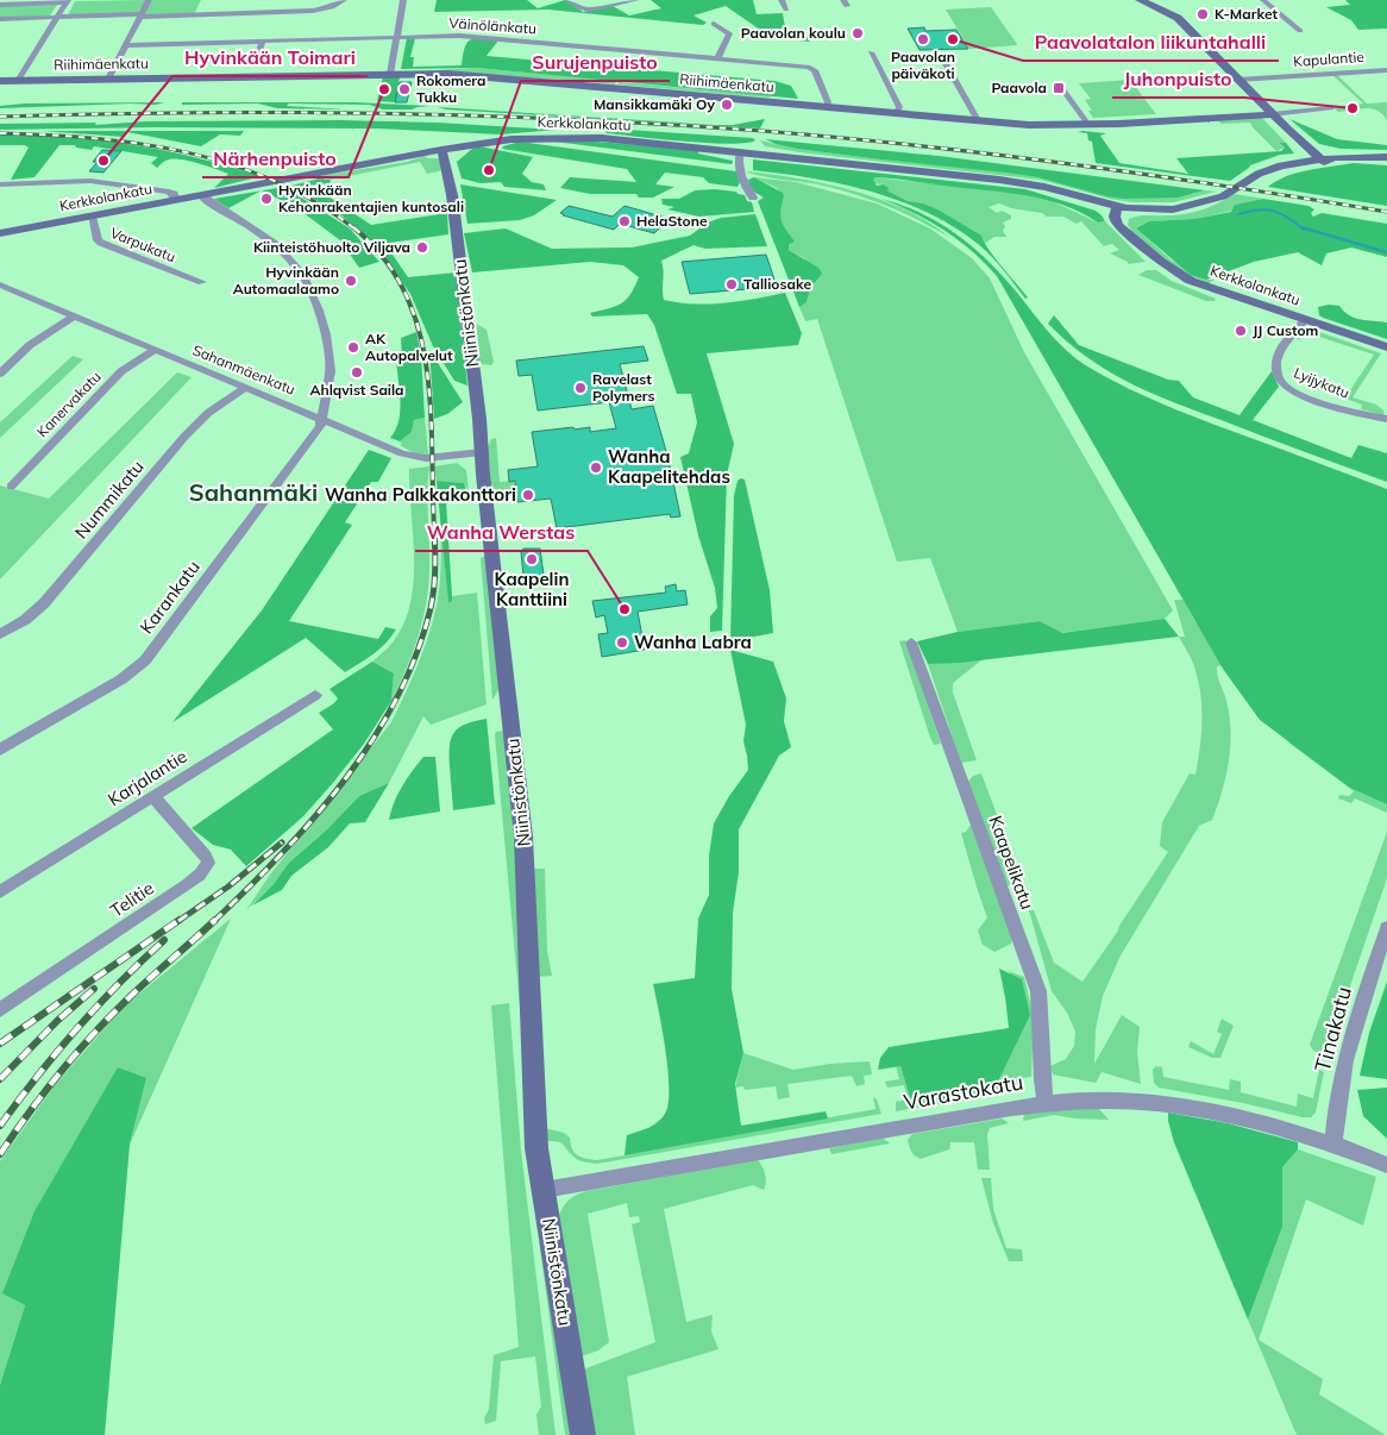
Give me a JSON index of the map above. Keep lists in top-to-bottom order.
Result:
{
  "streets": {
    "street": [
      "Väinölänkatu",
      "Kapulantie",
      "Riihimäenkatu",
      "Kerkkolankatu",
      "Varpukatu",
      "Niinistönkatu",
      "Sahanmäenkatu",
      "Lyijykatu",
      "Kanervakatu",
      "Nummikatu",
      "Karankatu",
      "Karjalantie",
      "Kaapelikatu",
      "Telitie",
      "Tinakatu",
      "Varastokatu"
    ]
  },
  "crossings": [
    ["Väinölänkatu", "Riihimäenkatu"],
    ["Kerkkolankatu", "Varpukatu"],
    ["Kerkkolankatu", "Niinistönkatu"],
    ["Kerkkolankatu", "Lyijykatu"],
    ["Kerkkolankatu", "Karankatu"],
    ["Niinistönkatu", "Sahanmäenkatu"],
    ["Niinistönkatu", "Varastokatu"],
    ["Sahanmäenkatu", "Kanervakatu"],
    ["Sahanmäenkatu", "Nummikatu"],
    ["Sahanmäenkatu", "Karankatu"],
    ["Karjalantie", "Telitie"],
    ["Kaapelikatu", "Varastokatu"],
    ["Tinakatu", "Varastokatu"]
  ],
  "districts": ["Sahanmäki"],
  "places": {
    "other": [
      "K-Market",
      "Paavolan koulu",
      "Paavolan päiväkoti",
      "Paavolatalon liikuntahalli",
      "Närhenpuisto",
      "Rokomera Tukku",
      "Mansikkamäki Oy",
      "Juhonpuisto",
      "Hyvinkään Toimari",
      "Surujenpuisto",
      "Hyvinkään Kehonrakentajien kuntosali",
      "HelaStone",
      "Kiinteistöhuolto Viljava",
      "Hyvinkään Automaalaamo",
      "Talliosake",
      "JJ Custom",
      "AK Autopalvelut",
      "Ahlqvist Saila",
      "Ravelast Polymers",
      "Wanha Kaapelitehdas",
      "Wanha Palkkakonttori",
      "Kaapelin Kanttiini",
      "Wanha Werstas",
      "Wanha Labra"
    ],
    "transit": ["Paavola"]
  }
}
